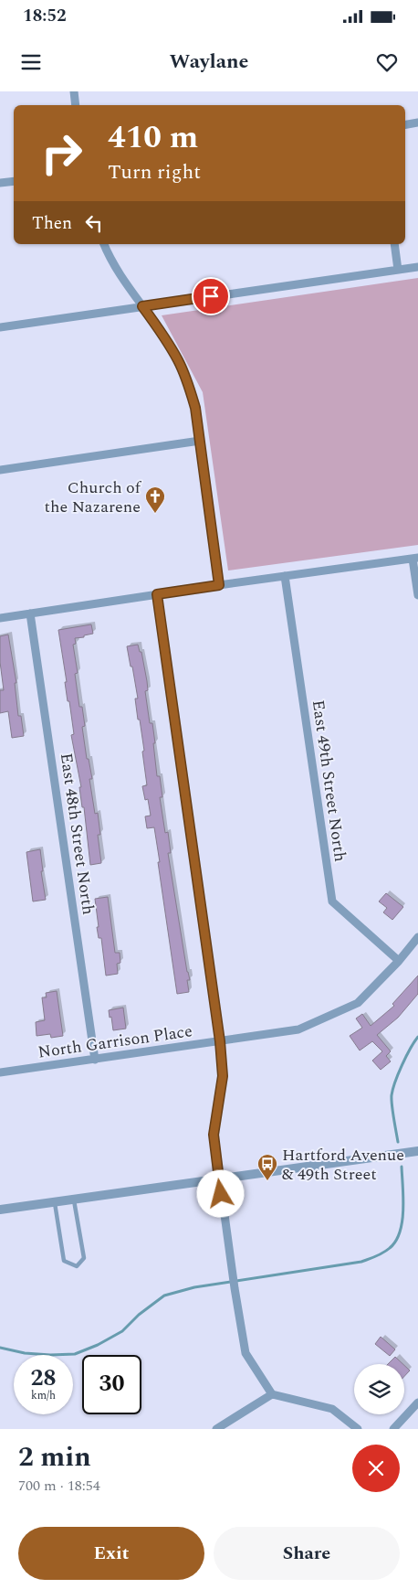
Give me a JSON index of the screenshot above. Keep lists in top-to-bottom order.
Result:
{
  "streets": {
    "street": ["East 49th Street North", "East 48th Street North", "North Garrison Place"]
  },
  "crossings": [
    ["East 49th Street North", "North Garrison Place"],
    ["East 48th Street North", "North Garrison Place"]
  ],
  "places": {
    "church": ["Church of the Nazarene"],
    "bus stop": ["Hartford Avenue & 49th Street"]
  },
  "page": {
    "status": "18:52",
    "header": "Waylane",
    "turn": ["410 m", "Turn right"],
    "then": "Then",
    "speed": "28 km/h",
    "limit": "30",
    "heading": ["2 min", "700 m · 18:54"],
    "buttons": ["Exit", "Share"]
  }
}
